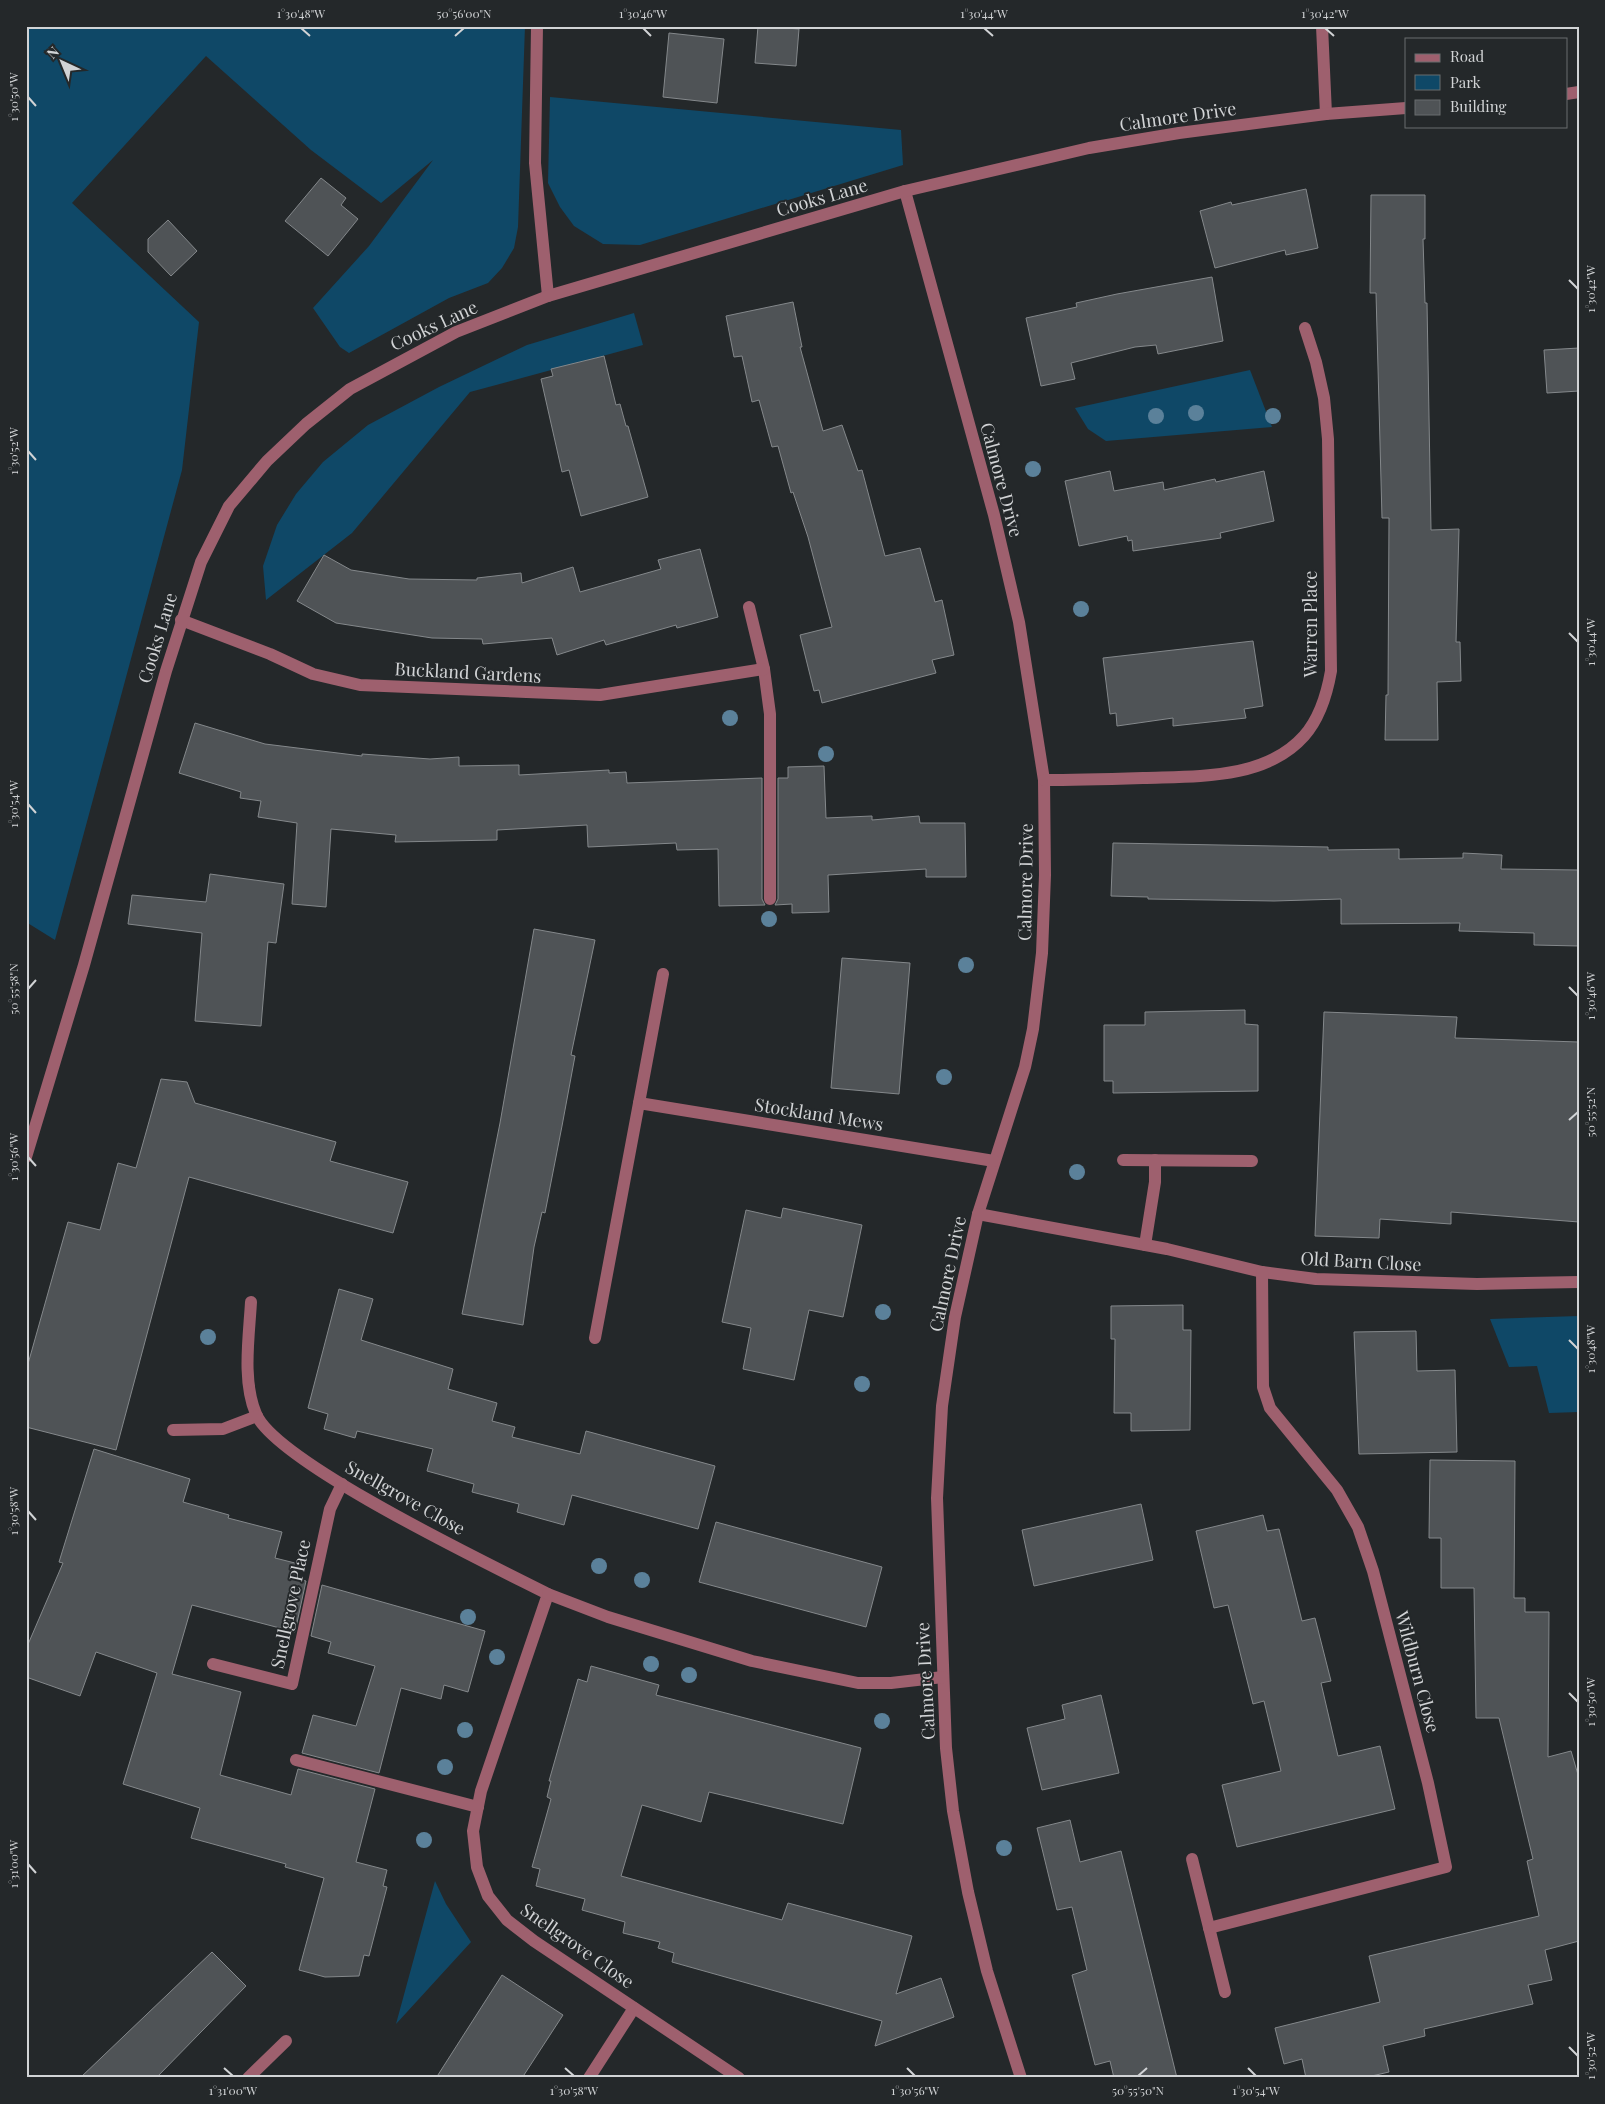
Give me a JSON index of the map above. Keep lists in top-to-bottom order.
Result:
{
  "streets": {
    "street": [
      "Calmore Drive",
      "Cooks Lane",
      "Warren Place",
      "Buckland Gardens",
      "Stockland Mews",
      "Old Barn Close",
      "Snellgrove Close",
      "Snellgrove Place",
      "Wildburn Close"
    ]
  },
  "crossings": [
    ["Calmore Drive", "Cooks Lane"],
    ["Calmore Drive", "Warren Place"],
    ["Calmore Drive", "Stockland Mews"],
    ["Calmore Drive", "Old Barn Close"],
    ["Calmore Drive", "Snellgrove Close"],
    ["Cooks Lane", "Buckland Gardens"],
    ["Old Barn Close", "Wildburn Close"],
    ["Snellgrove Close", "Snellgrove Place"]
  ],
  "legend": ["Road", "Park", "Building"],
  "north": "top left",
  "coordinates": [
    "1°30'48\"W",
    "50°56'00\"N",
    "1°30'46\"W",
    "1°30'44\"W",
    "1°30'42\"W",
    "1°30'50\"W",
    "1°30'52\"W",
    "1°30'54\"W",
    "50°55'58\"N",
    "50°55'52\"N",
    "1°30'56\"W",
    "1°30'58\"W",
    "1°31'00\"W",
    "50°55'50\"N"
  ]
}
